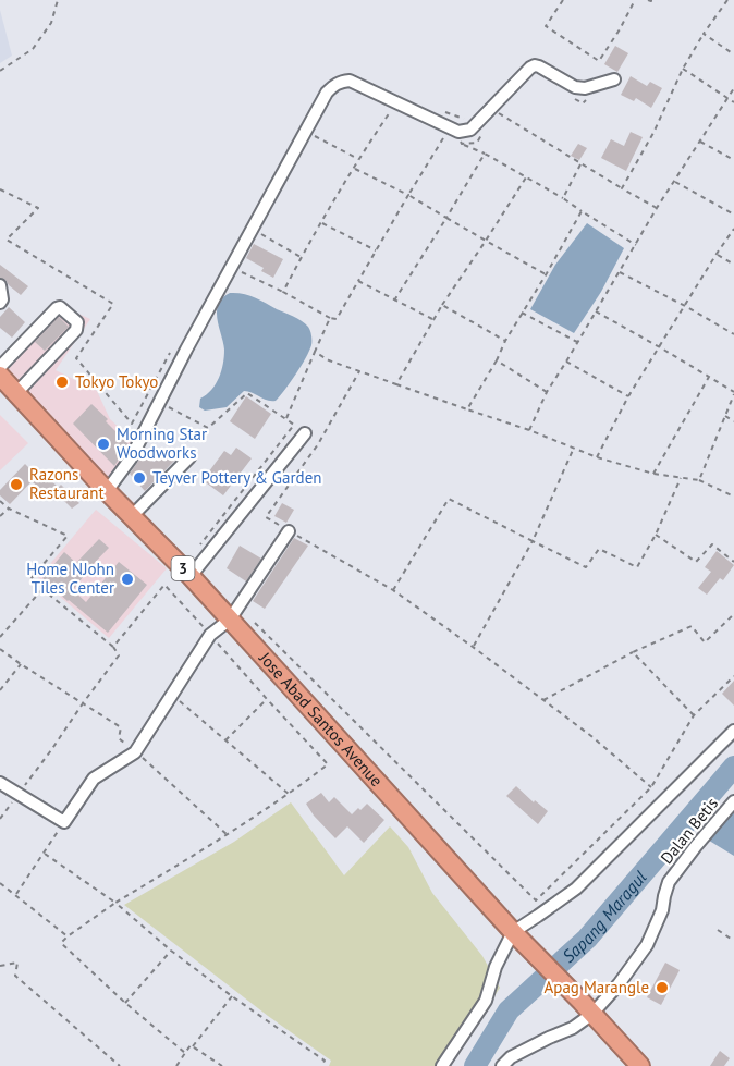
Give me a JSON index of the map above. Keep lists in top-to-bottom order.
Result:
{
  "streets": {
    "highway": ["3", "Jose Abad Santos Avenue"],
    "street": ["Dalan Betis"]
  },
  "crossings": [
    ["Jose Abad Santos Avenue", "Dalan Betis"]
  ],
  "water": ["Sapang Maragul"],
  "places": [
    "Tokyo Tokyo",
    "Morning Star Woodworks",
    "Teyver Pottery & Garden",
    "Razons Restaurant",
    "Home NJohn Tiles Center",
    "Apag Marangle"
  ]
}
